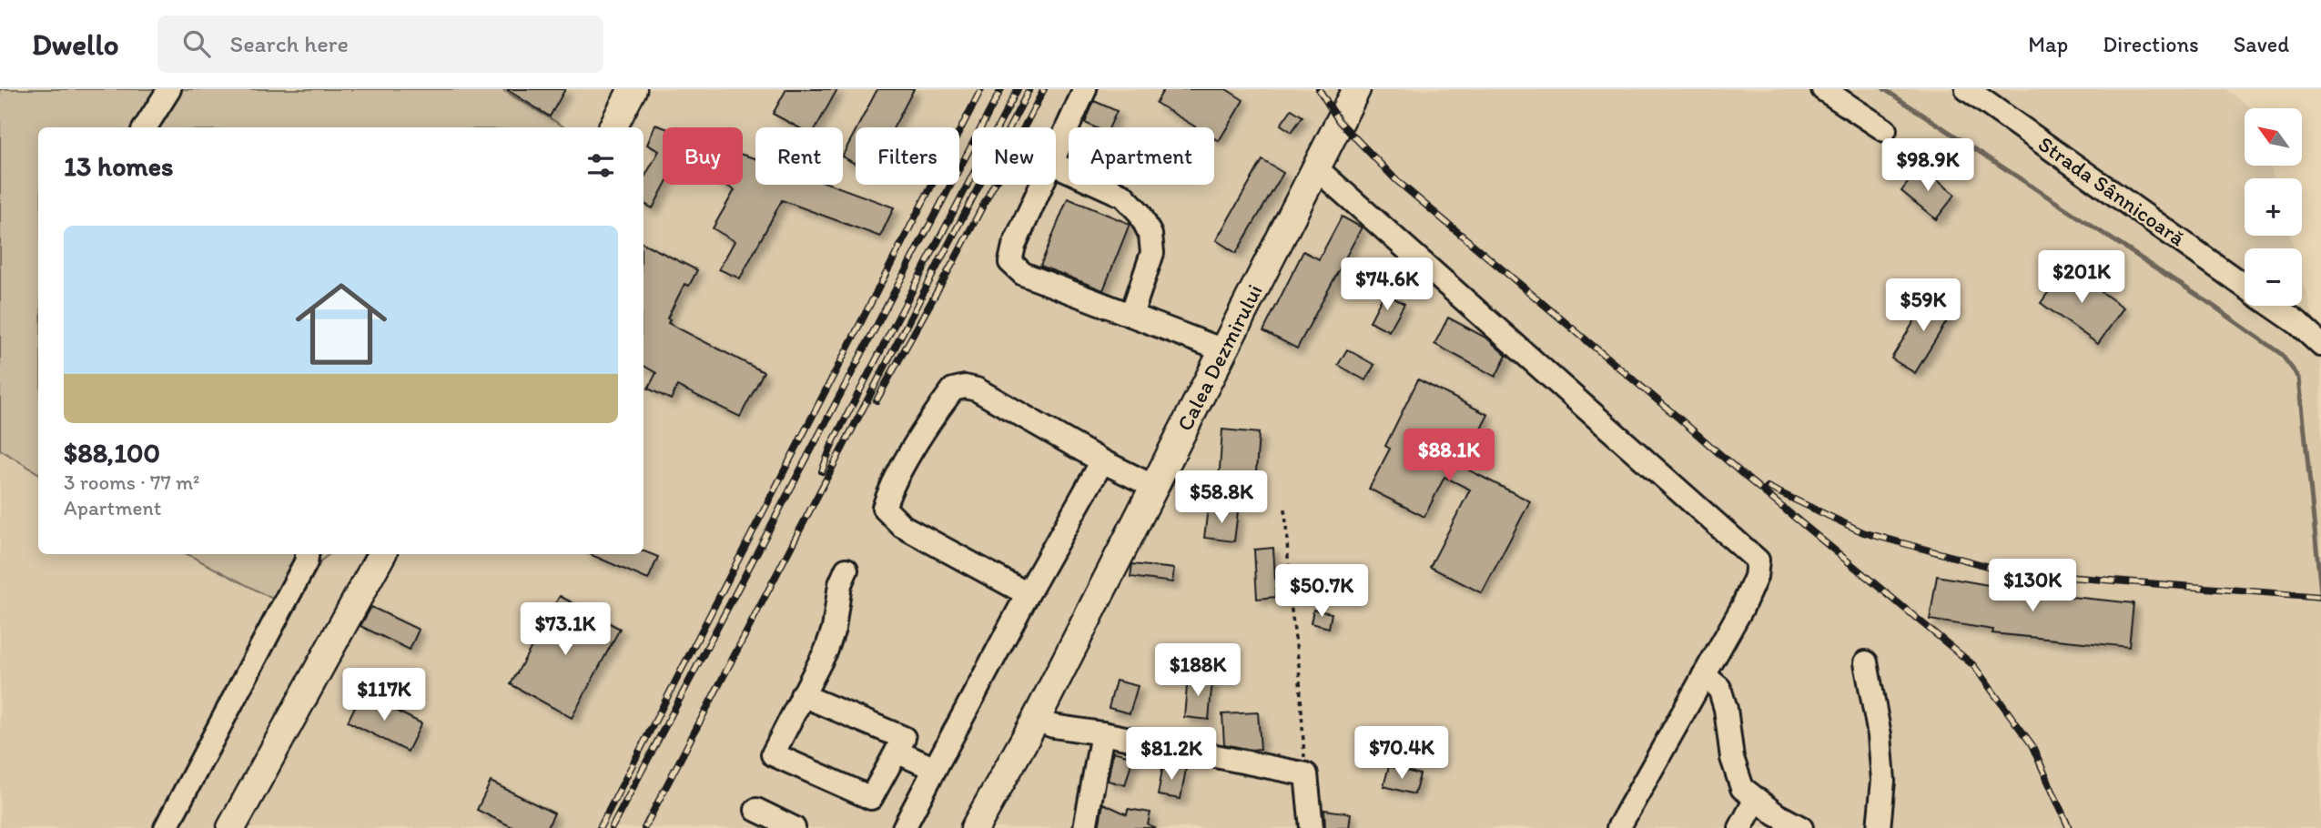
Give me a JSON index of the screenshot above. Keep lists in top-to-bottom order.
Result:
{
  "streets": {
    "main road": ["Calea Dezmirului"],
    "street": ["Strada Sânnicoară"]
  },
  "north": "top left",
  "page": {
    "header": "Dwello",
    "search": "Search here",
    "nav": ["Map", "Directions", "Saved"],
    "map_buttons": ["+", "−"],
    "chip": [
      "Buy",
      "Rent",
      "Filters",
      "New",
      "Apartment"
    ],
    "heading": "13 homes",
    "price": [
      "$98.9K",
      "$201K",
      "$74.6K",
      "$59K",
      "$88.1K",
      "$58.8K",
      "$130K",
      "$50.7K",
      "$73.1K",
      "$188K",
      "$117K",
      "$70.4K",
      "$81.2K"
    ],
    "list": [
      {
        "name": "$88,100",
        "note": "3 rooms · 77 m² · Apartment"
      }
    ]
  }
}
